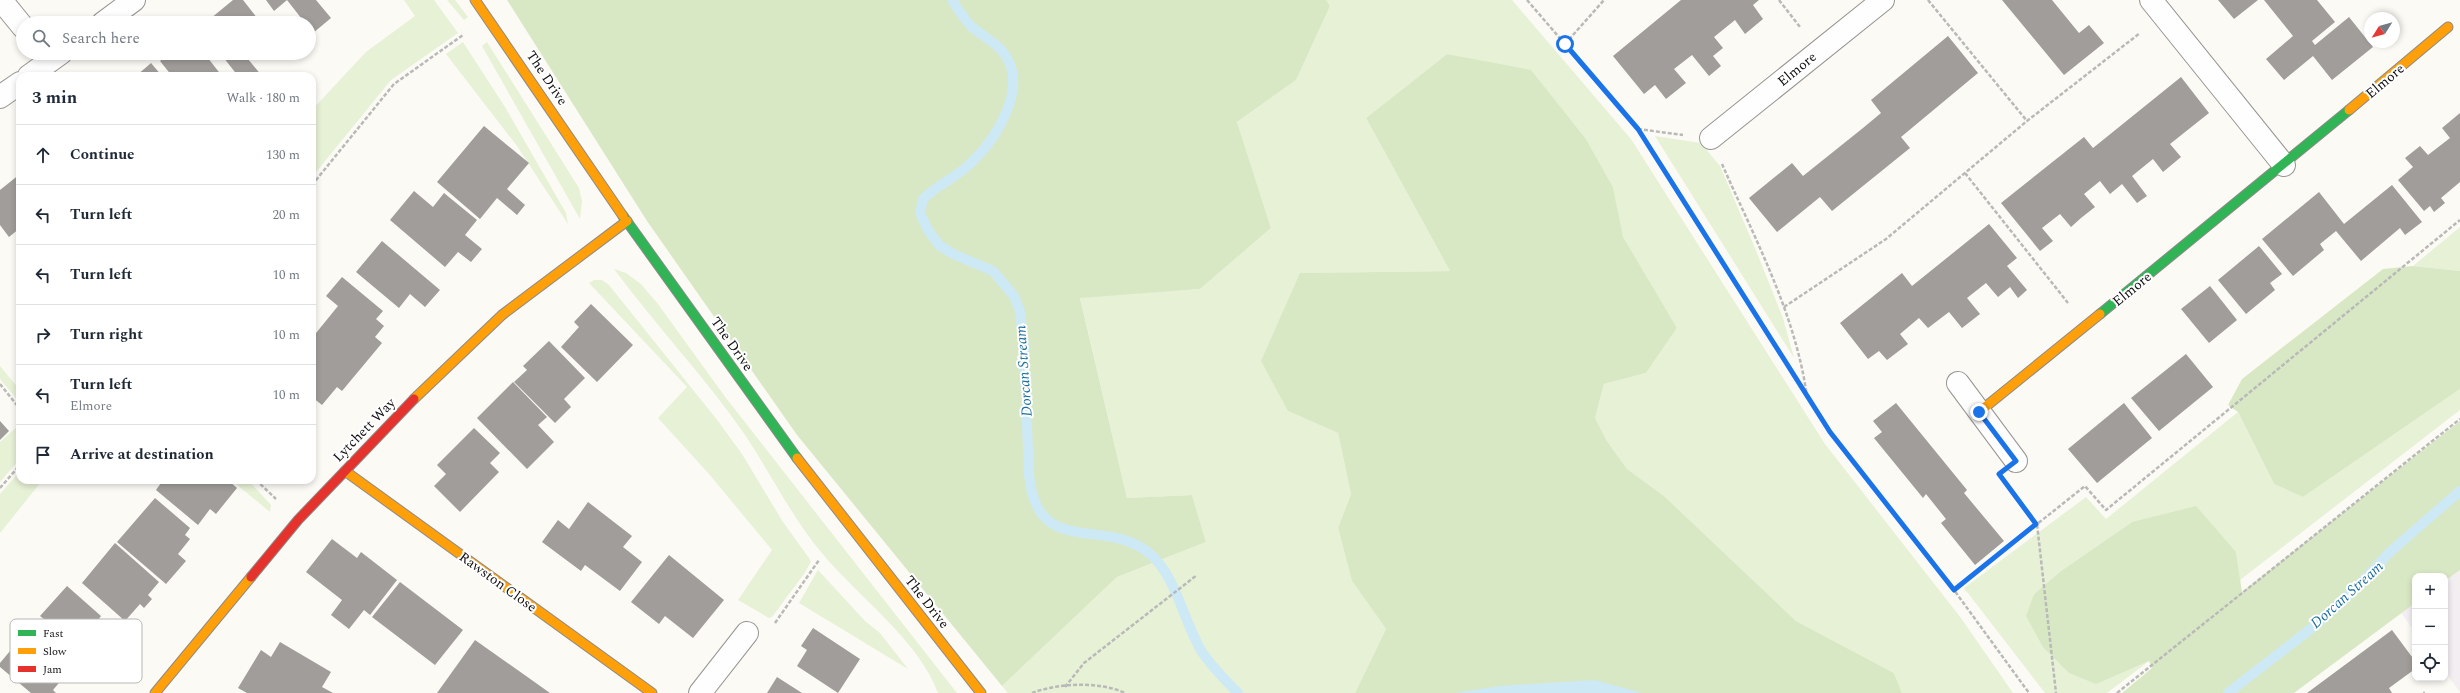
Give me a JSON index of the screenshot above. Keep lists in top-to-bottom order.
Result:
{
  "streets": {
    "street": [
      "Elmore",
      "The Drive",
      "Lytchett Way",
      "Rawston Close"
    ]
  },
  "crossings": [
    ["The Drive", "Lytchett Way"],
    ["Lytchett Way", "Rawston Close"]
  ],
  "water": ["Dorcan Stream"],
  "legend": ["Fast", "Slow", "Jam"],
  "north": "bottom left",
  "page": {
    "search": "Search here",
    "heading": ["3 min", "Walk · 180 m"],
    "list": [
      ["Continue", "130 m"],
      ["Turn left", "20 m"],
      ["Turn left", "10 m"],
      ["Turn right", "10 m"],
      ["Turn left", "Elmore", "10 m"],
      "Arrive at destination"
    ],
    "map_buttons": ["+", "−"]
  }
}
